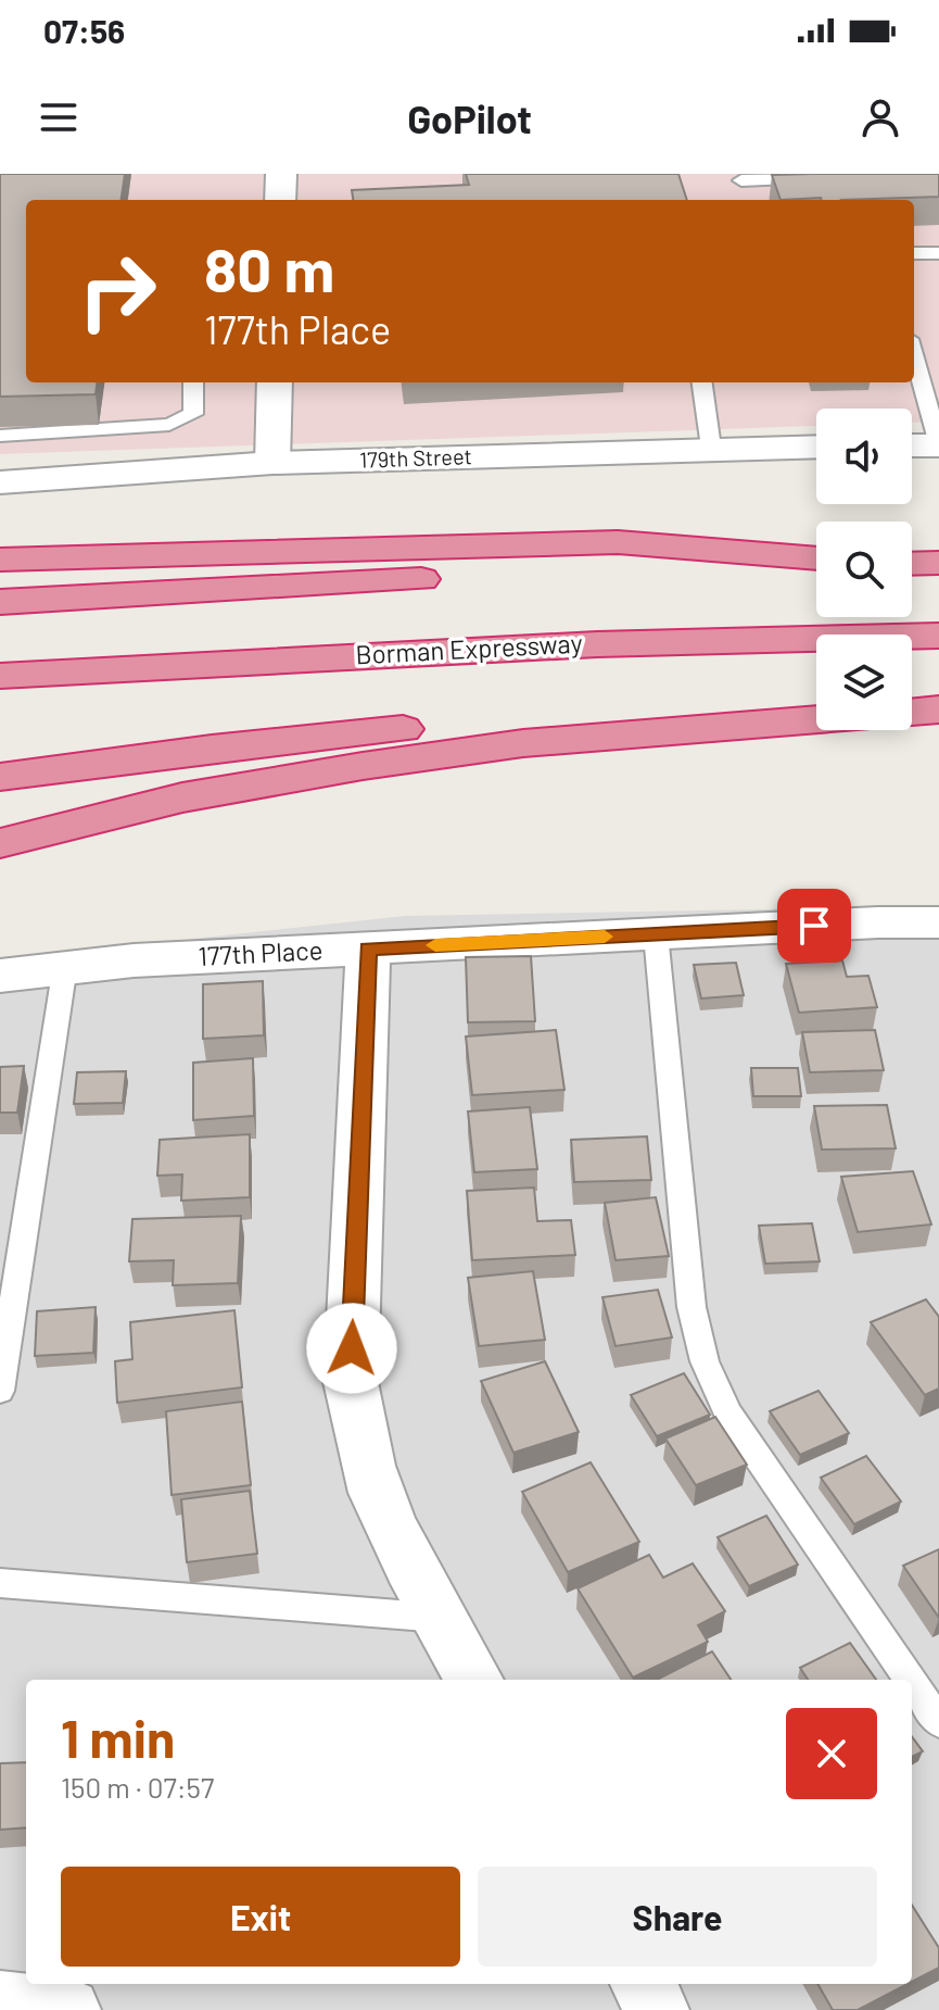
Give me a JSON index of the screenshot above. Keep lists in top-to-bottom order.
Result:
{
  "streets": {
    "highway": ["Borman Expressway"],
    "street": ["179th Street", "177th Place"]
  },
  "page": {
    "status": "07:56",
    "header": "GoPilot",
    "turn": ["80 m", "177th Place"],
    "heading": ["1 min", "150 m · 07:57"],
    "buttons": ["Exit", "Share"]
  }
}
